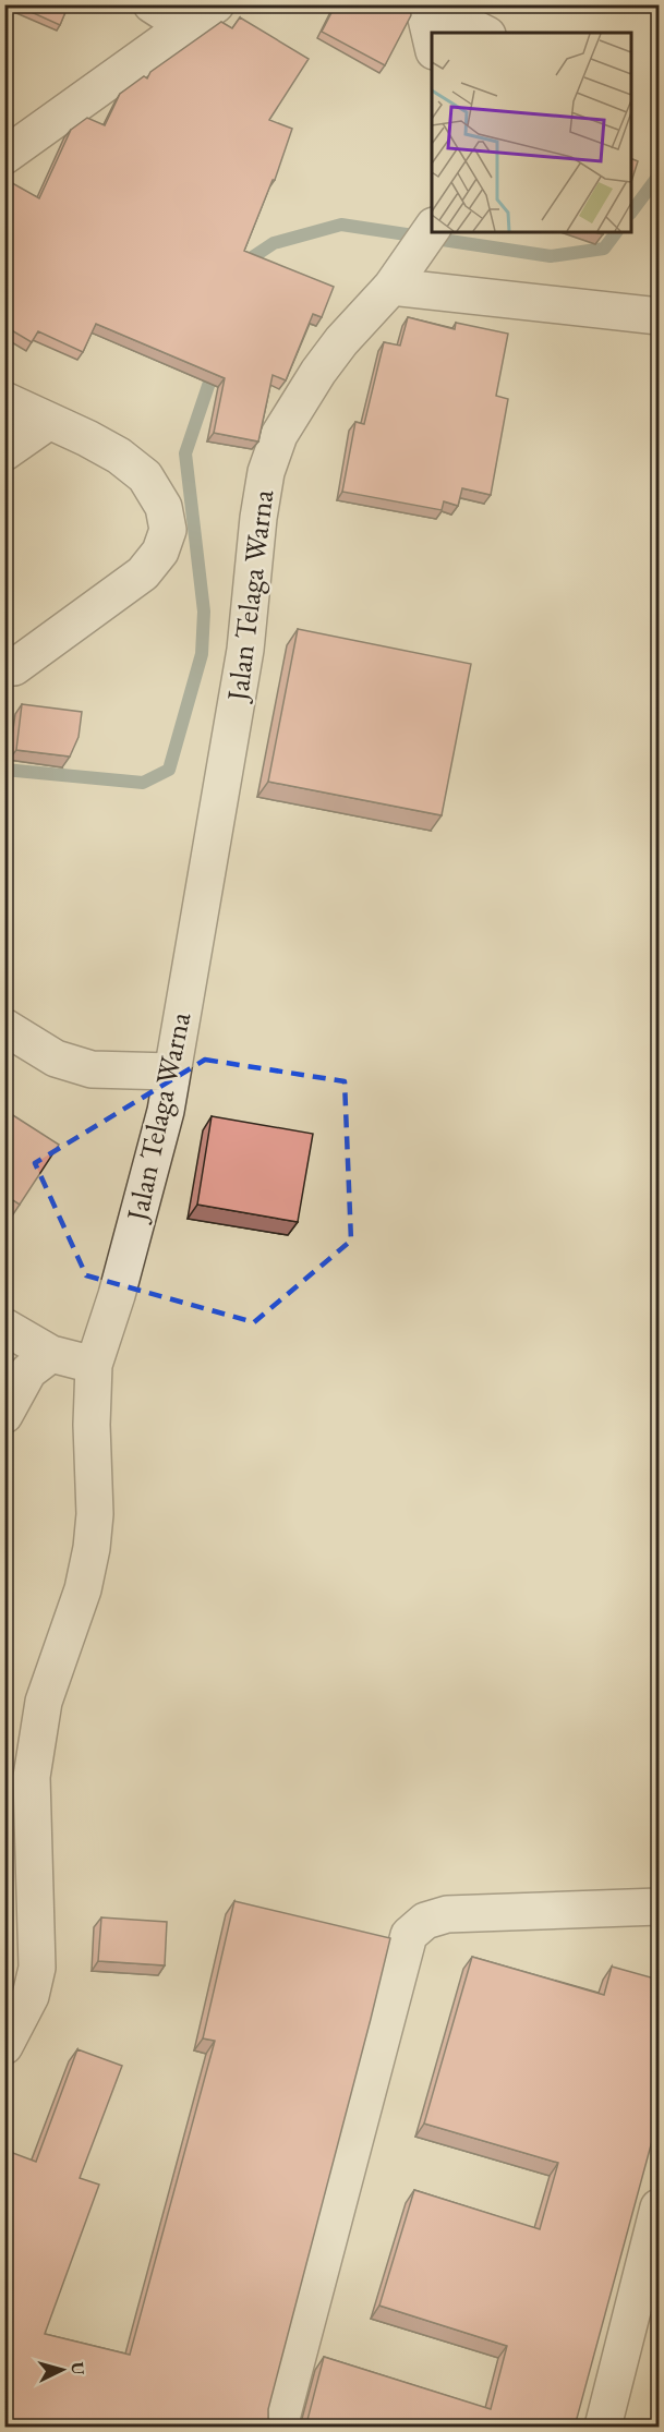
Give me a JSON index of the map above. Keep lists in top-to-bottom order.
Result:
{
  "streets": {
    "street": ["Jalan Telaga Warna"]
  },
  "north": "right"
}
